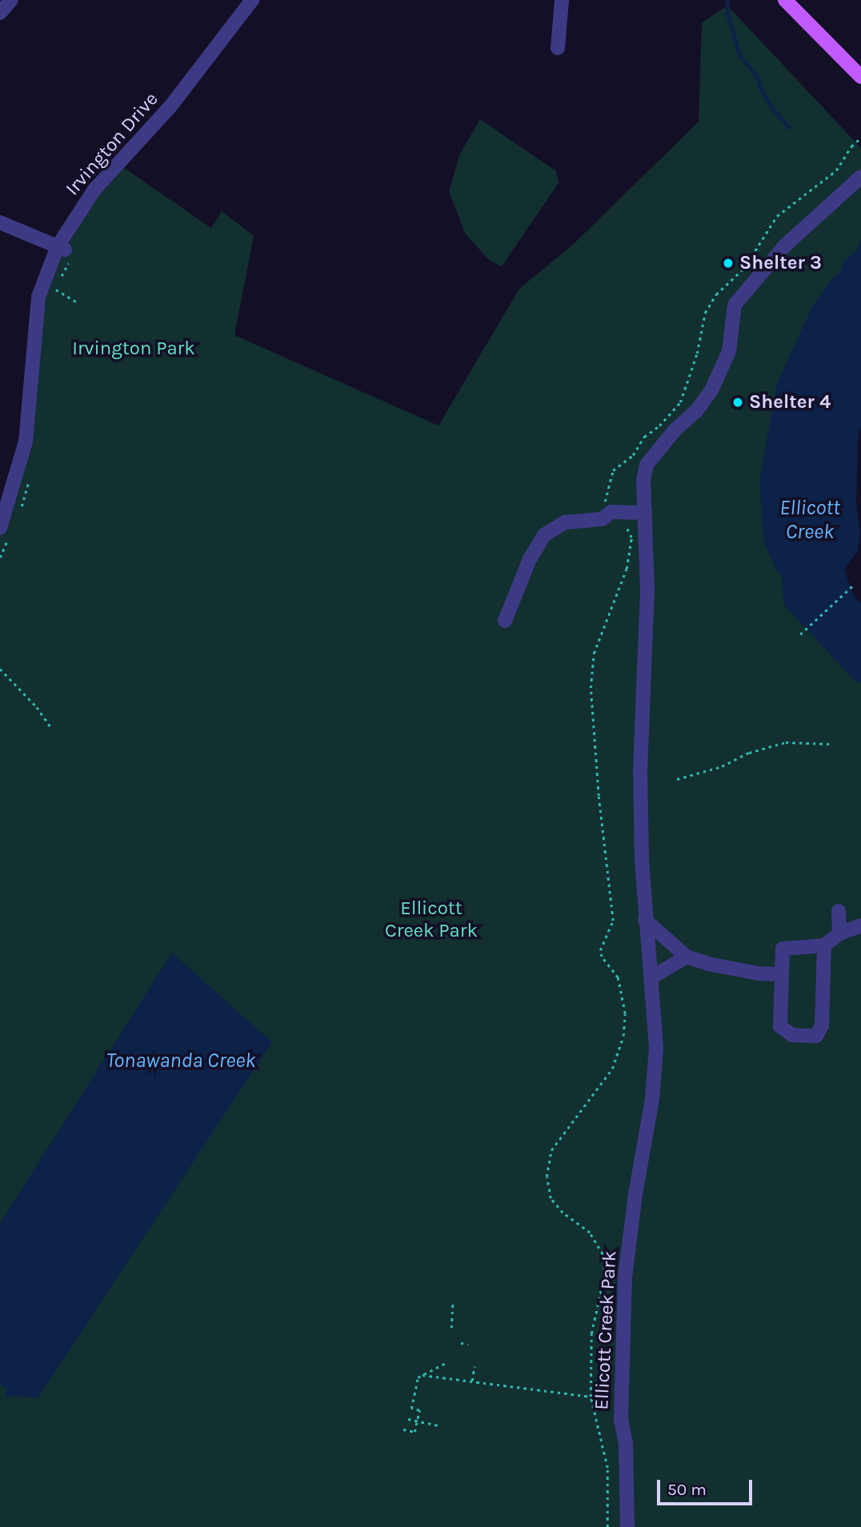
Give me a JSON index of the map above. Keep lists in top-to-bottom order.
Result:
{
  "streets": {
    "street": ["Irvington Drive", "Ellicott Creek Park"]
  },
  "water": ["Ellicott Creek", "Tonawanda Creek"],
  "parks": ["Irvington Park", "Ellicott Creek Park"],
  "places": ["Shelter 3", "Shelter 4"],
  "scale_bar": "50 m"
}
